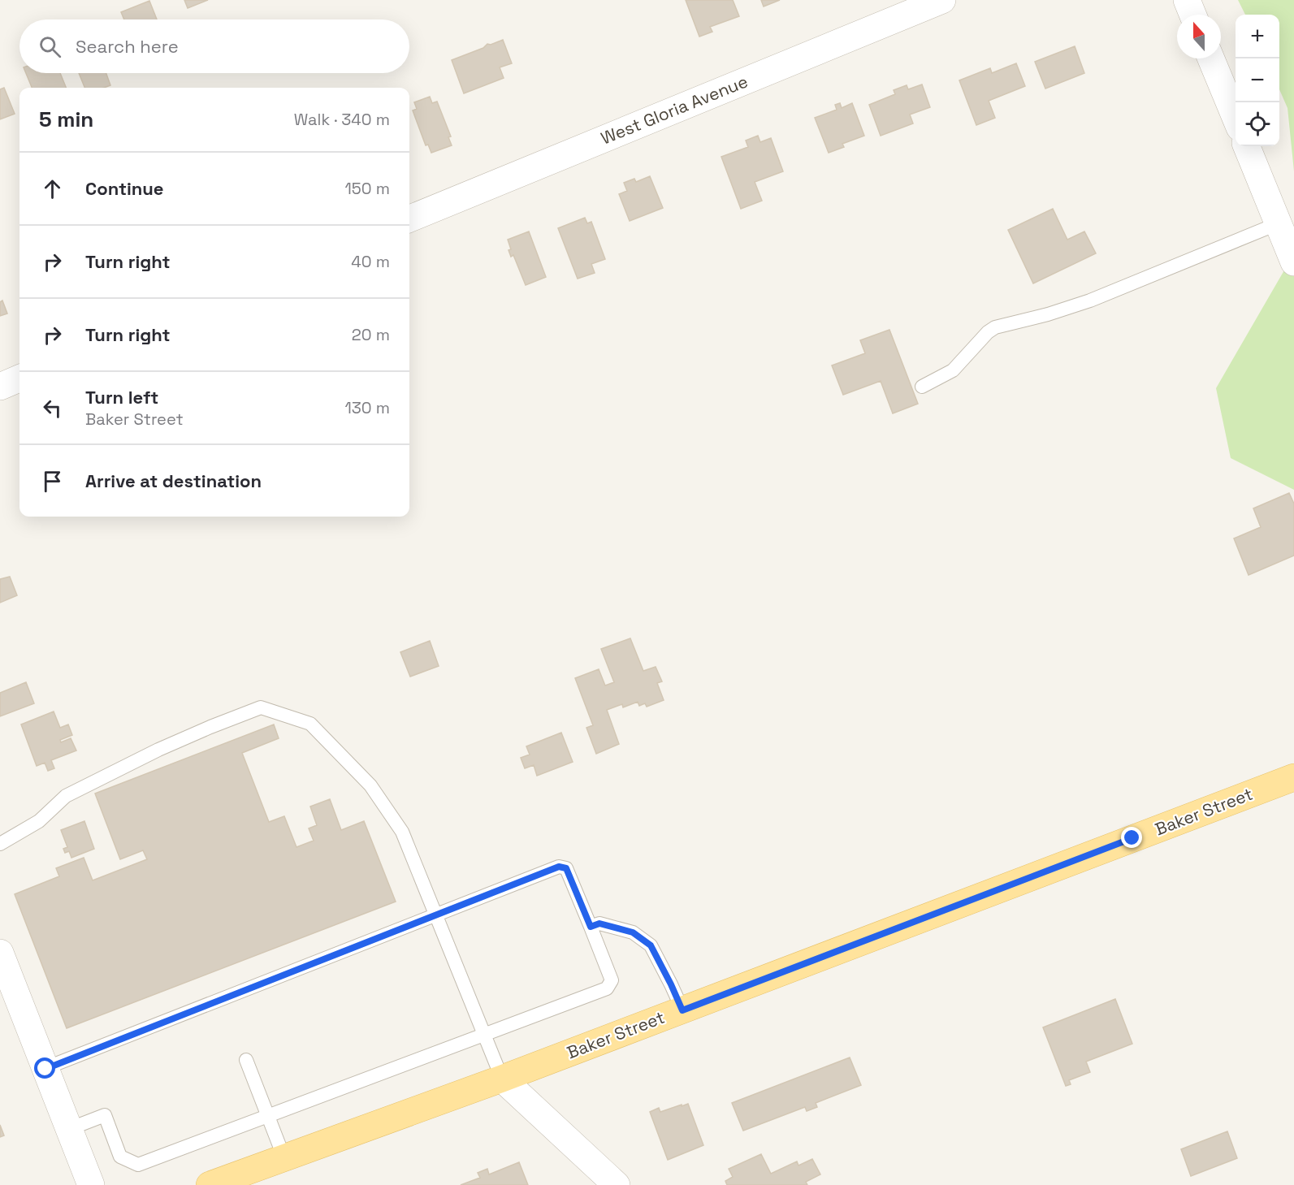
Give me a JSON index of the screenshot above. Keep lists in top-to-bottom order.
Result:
{
  "streets": {
    "main road": ["Baker Street"],
    "street": ["West Gloria Avenue"]
  },
  "north": "top",
  "page": {
    "map_buttons": ["+", "−"],
    "search": "Search here",
    "heading": ["5 min", "Walk · 340 m"],
    "list": [
      ["Continue", "150 m"],
      ["Turn right", "40 m"],
      ["Turn right", "20 m"],
      ["Turn left", "Baker Street", "130 m"],
      "Arrive at destination"
    ]
  }
}
